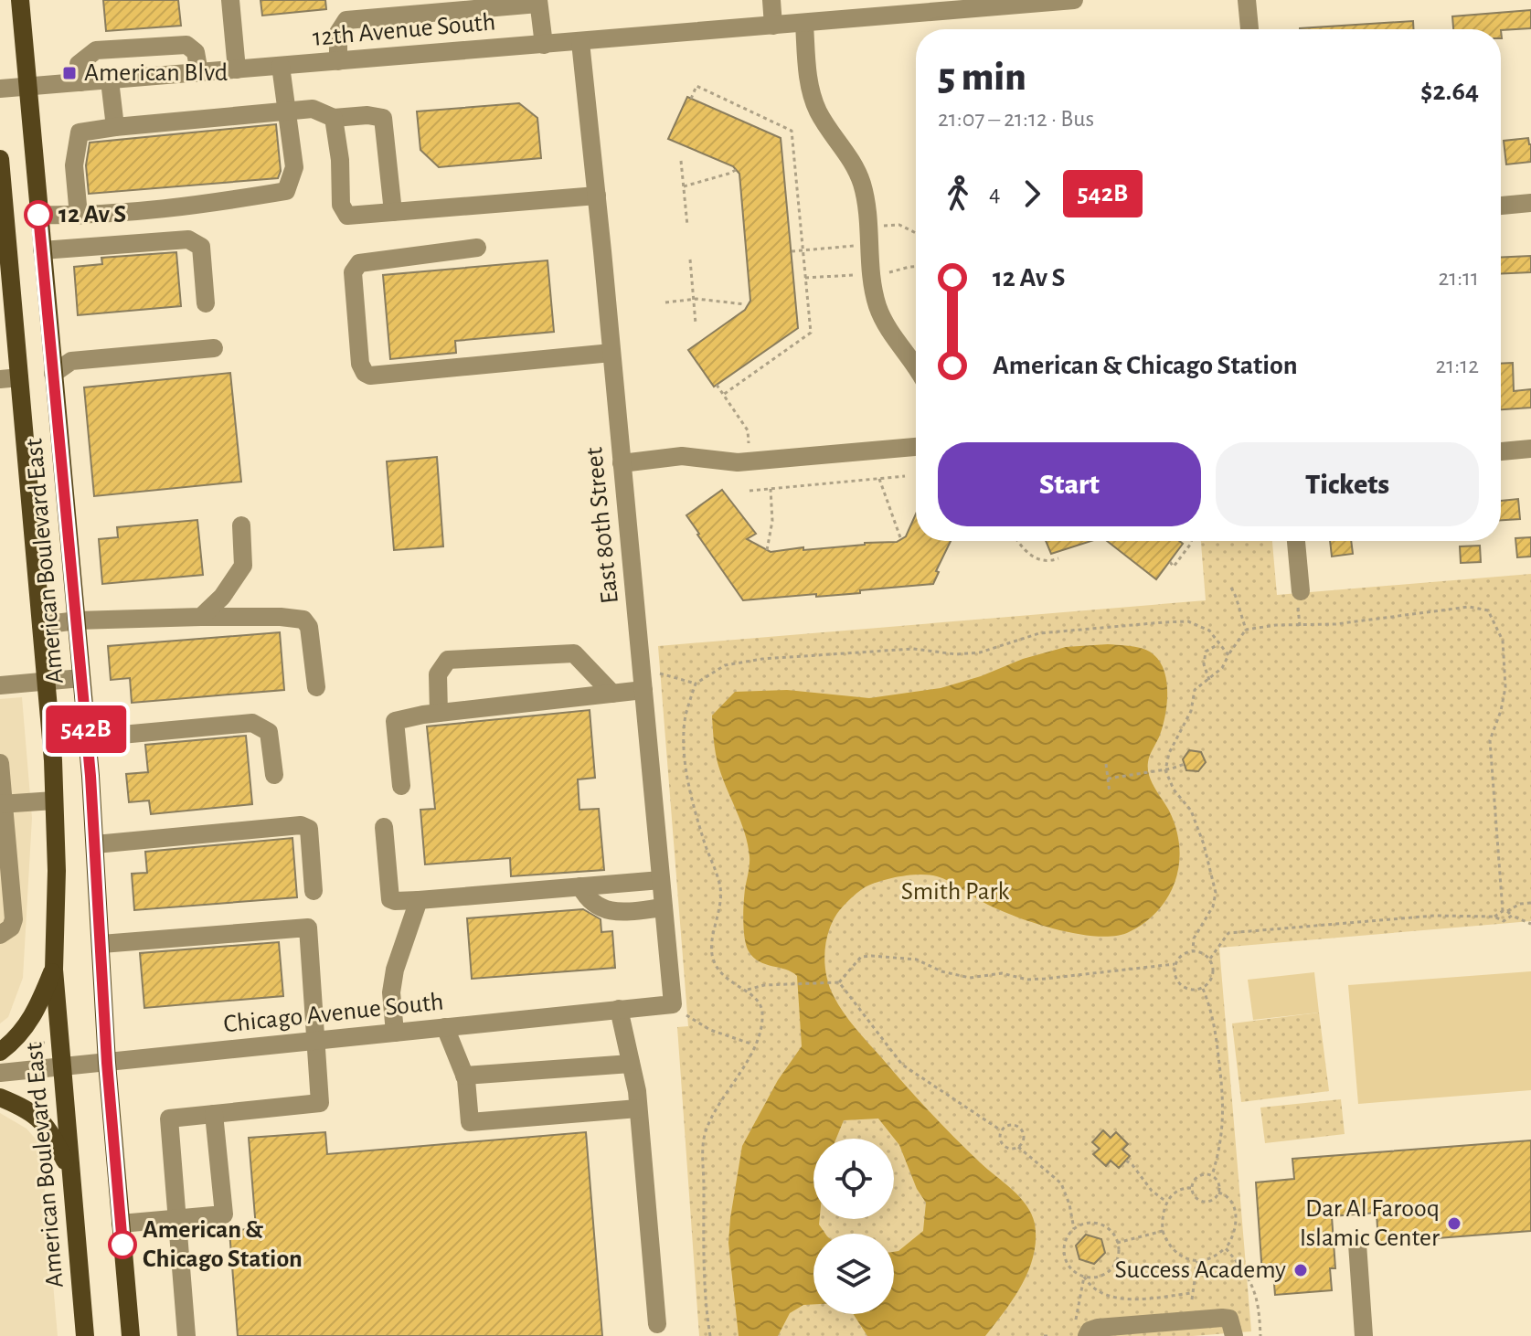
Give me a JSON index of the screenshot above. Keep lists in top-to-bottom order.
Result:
{
  "streets": {
    "main road": ["American Boulevard East"],
    "street": ["12th Avenue South", "East 80th Street", "Chicago Avenue South"]
  },
  "crossings": [
    ["12th Avenue South", "East 80th Street"],
    ["12th Avenue South", "American Boulevard East"],
    ["East 80th Street", "Chicago Avenue South"],
    ["American Boulevard East", "Chicago Avenue South"]
  ],
  "parks": ["Smith Park"],
  "places": {
    "transit": ["American Blvd"],
    "other": [
      "12 Av S",
      "Dar Al Farooq Islamic Center",
      "American & Chicago Station",
      "Success Academy"
    ]
  },
  "lines": ["bus line 542B"],
  "page": {
    "on_map": "542B",
    "heading": ["5 min", "21:07 – 21:12 · Bus", "$2.64"],
    "legs": ["4", "542B"],
    "list": [
      {
        "name": "12 Av S",
        "value": "21:11"
      },
      {
        "name": "American & Chicago Station",
        "value": "21:12"
      }
    ],
    "buttons": ["Start", "Tickets"]
  }
}
